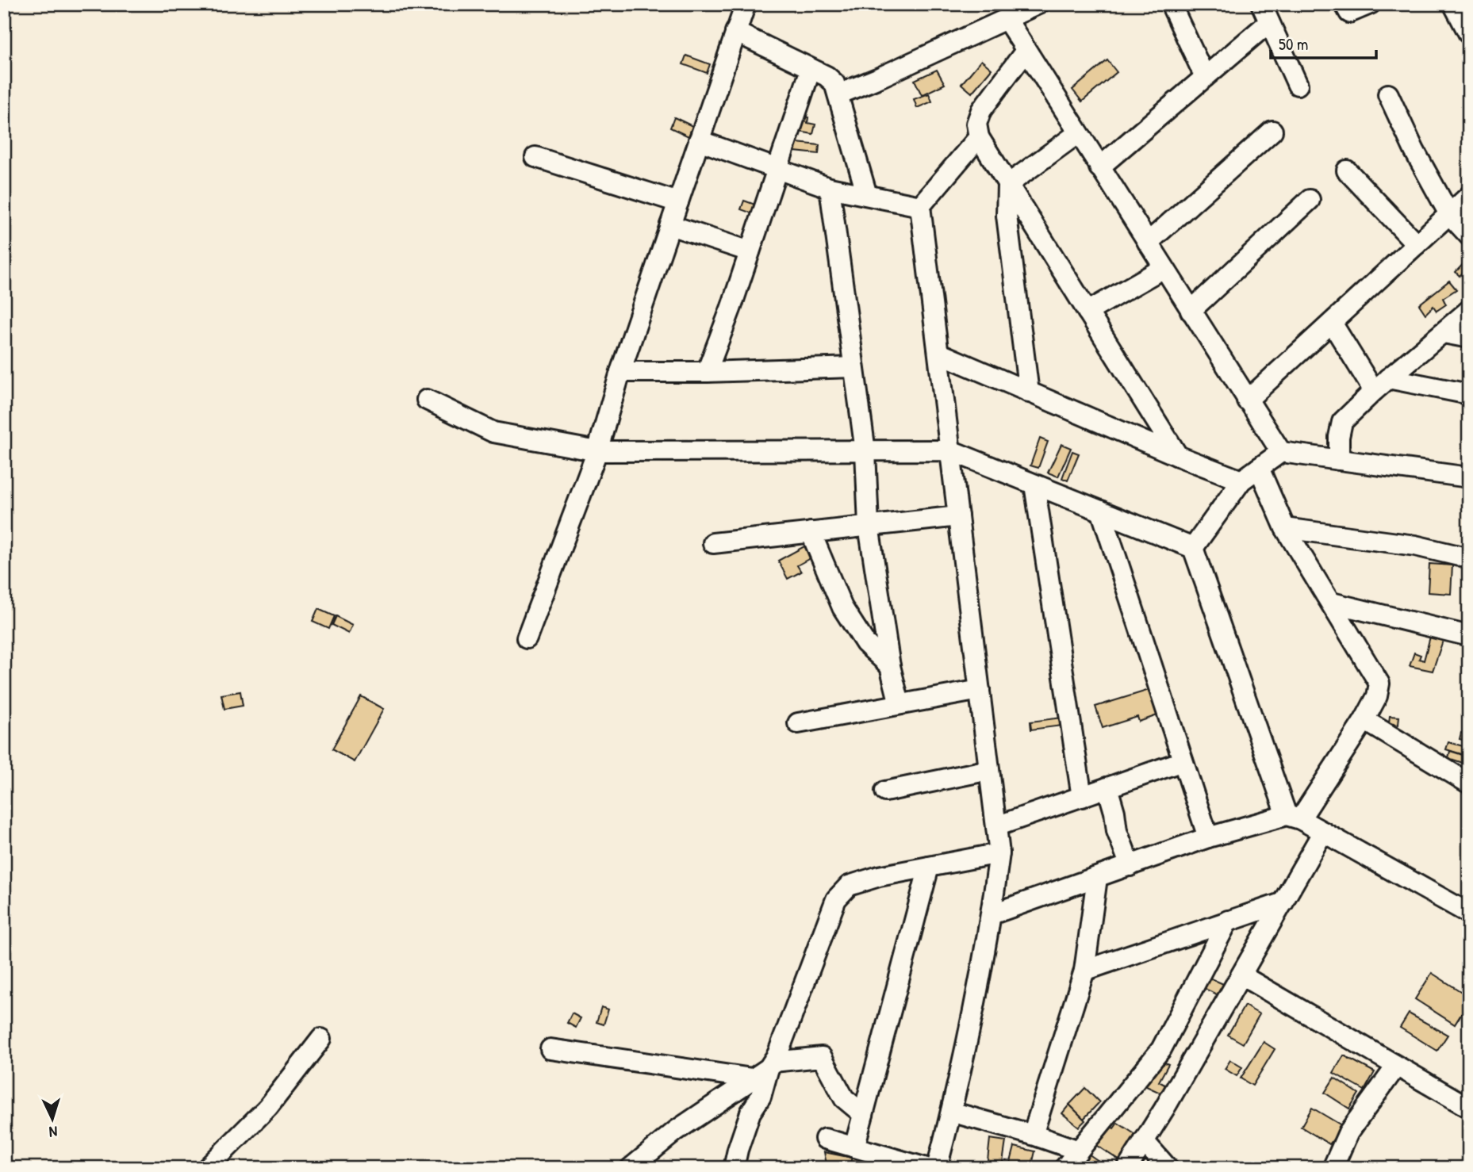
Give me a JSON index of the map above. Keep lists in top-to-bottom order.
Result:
{
  "scale_bar": "50 m",
  "north": "bottom"
}
